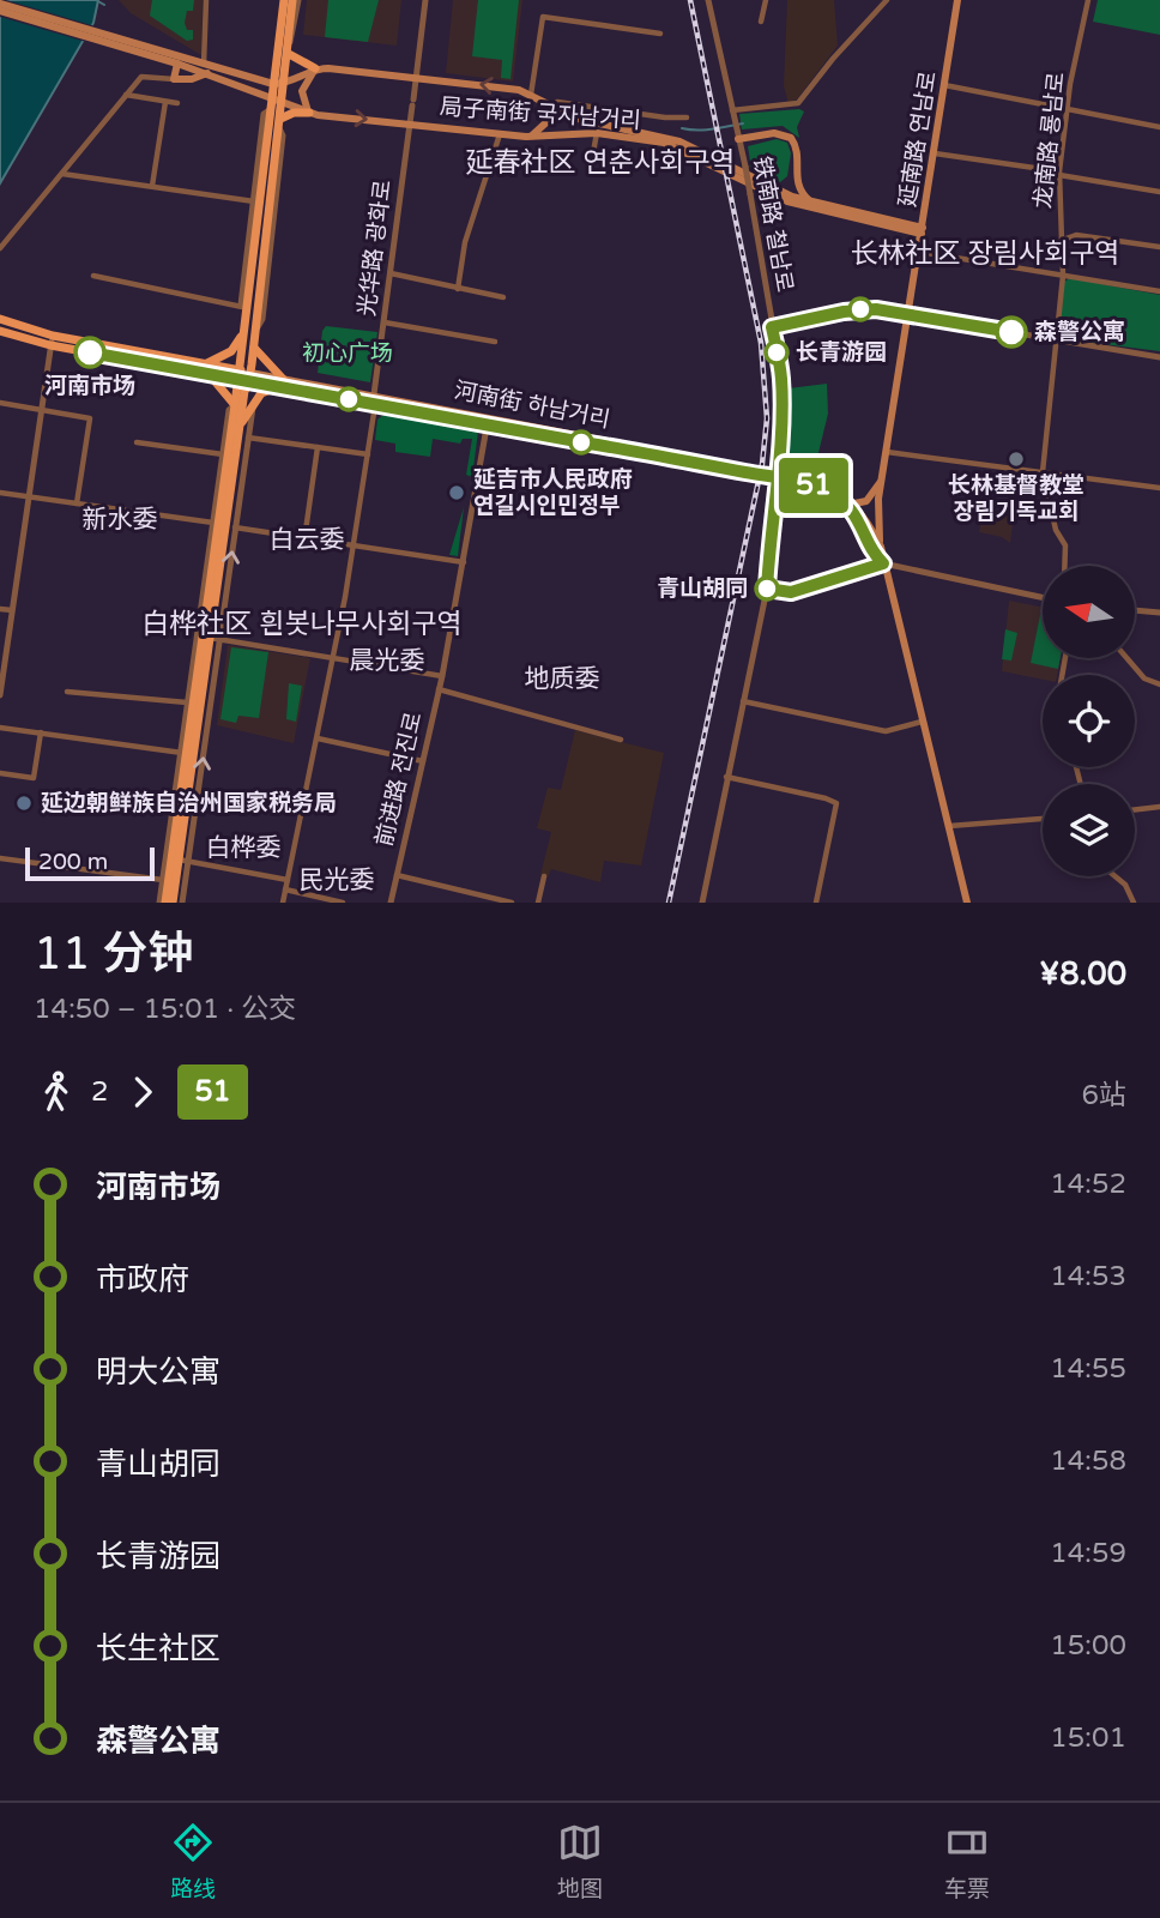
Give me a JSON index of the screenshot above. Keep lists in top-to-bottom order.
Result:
{
  "streets": {
    "main road": ["局子南街 국자남거리", "延南路 연남로", "河南街 하남거리"],
    "street": [
      "龙南路 룡남로",
      "铁南路 철남로",
      "光华路 광화로",
      "前进路 전진로"
    ]
  },
  "crossings": [
    ["局子南街 국자남거리", "延南路 연남로"],
    ["局子南街 국자남거리", "光华路 광화로"],
    ["光华路 광화로", "河南街 하남거리"],
    ["河南街 하남거리", "前进路 전진로"]
  ],
  "districts": [
    "延春社区 연춘사회구역",
    "长林社区 장림사회구역",
    "新水委",
    "白云委",
    "白桦社区 흰봇나무사회구역",
    "晨光委",
    "地质委",
    "白桦委",
    "民光委"
  ],
  "parks": ["初心广场"],
  "places": [
    "森警公寓",
    "河南市场",
    "长青游园",
    "长林基督教堂 장림기독교회",
    "延吉市人民政府 연길시인민정부",
    "青山胡同",
    "延边朝鲜族自治州国家税务局"
  ],
  "lines": ["bus line 51"],
  "scale_bar": "200 m",
  "north": "left",
  "page": {
    "on_map": "51",
    "scale": "200 m",
    "heading": ["11 分钟", "14:50 – 15:01 · 公交", "¥8.00"],
    "legs": ["2", "51", "6站"],
    "list": [
      {
        "name": "河南市场",
        "value": "14:52"
      },
      {
        "name": "市政府",
        "value": "14:53"
      },
      {
        "name": "明大公寓",
        "value": "14:55"
      },
      {
        "name": "青山胡同",
        "value": "14:58"
      },
      {
        "name": "长青游园",
        "value": "14:59"
      },
      {
        "name": "长生社区",
        "value": "15:00"
      },
      {
        "name": "森警公寓",
        "value": "15:01"
      }
    ],
    "tabs": ["路线", "地图", "车票"]
  }
}
